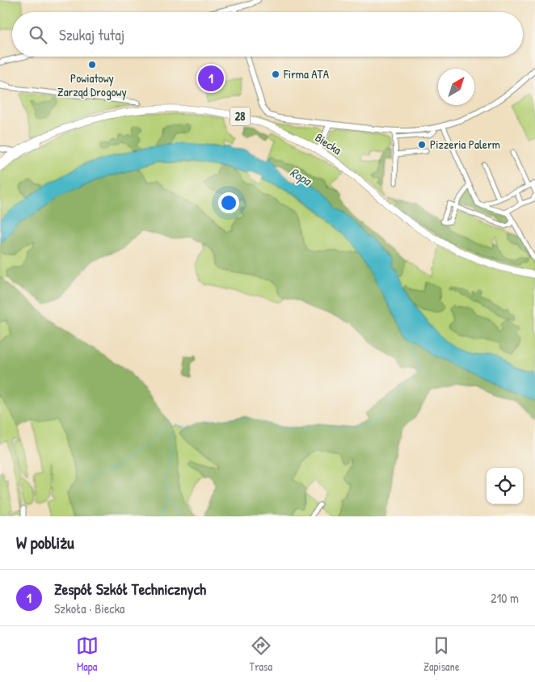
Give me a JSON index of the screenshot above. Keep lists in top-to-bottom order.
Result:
{
  "streets": {
    "main road": ["28", "Biecka"]
  },
  "water": ["Ropa"],
  "places": ["Powiatowy Zarząd Drogowy", "Firma ATA", "Pizzeria Palerm"],
  "north": "top right",
  "page": {
    "search": "Szukaj tutaj",
    "pins": "1",
    "heading": "W pobliżu",
    "list": [
      {
        "mark": "1",
        "name": "Zespół Szkół Technicznych",
        "note": "Szkoła · Biecka",
        "value": "210 m"
      }
    ],
    "nav": ["Mapa", "Trasa", "Zapisane"]
  }
}
